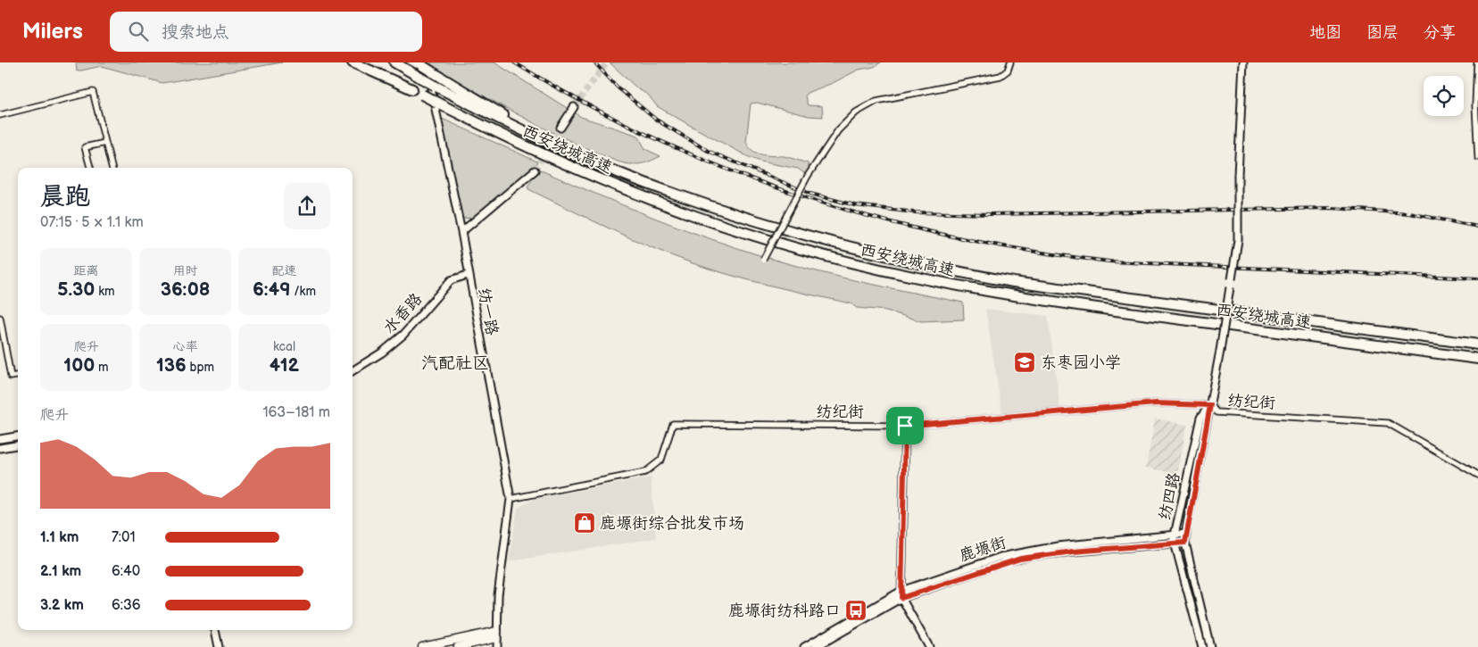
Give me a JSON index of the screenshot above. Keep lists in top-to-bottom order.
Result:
{
  "streets": {
    "highway": ["西安绕城高速"],
    "street": [
      "纺一路",
      "水香路",
      "纺纪街",
      "纺四路",
      "鹿塬街"
    ]
  },
  "crossings": [
    ["纺一路", "水香路"],
    ["纺一路", "纺纪街"],
    ["纺纪街", "纺四路"],
    ["纺四路", "鹿塬街"]
  ],
  "districts": ["汽配社区"],
  "places": {
    "school or university": ["东枣园小学"],
    "shop": ["鹿塬街综合批发市场"],
    "bus stop": ["鹿塬街纺科路口"]
  },
  "page": {
    "header": "Milers",
    "search": "搜索地点",
    "nav": ["地图", "图层", "分享"],
    "heading": ["晨跑", "07:15 · 5 × 1.1 km"],
    "stats": [
      ["距离", "5.30 km"],
      ["用时", "36:08"],
      ["配速", "6:49 /km"],
      ["爬升", "100 m"],
      ["心率", "136 bpm"],
      ["kcal", "412"]
    ],
    "chart": ["爬升", "163–181 m"],
    "list": [
      {
        "name": "1.1 km",
        "note": "7:01"
      },
      {
        "name": "2.1 km",
        "note": "6:40"
      },
      {
        "name": "3.2 km",
        "note": "6:36"
      }
    ]
  }
}
